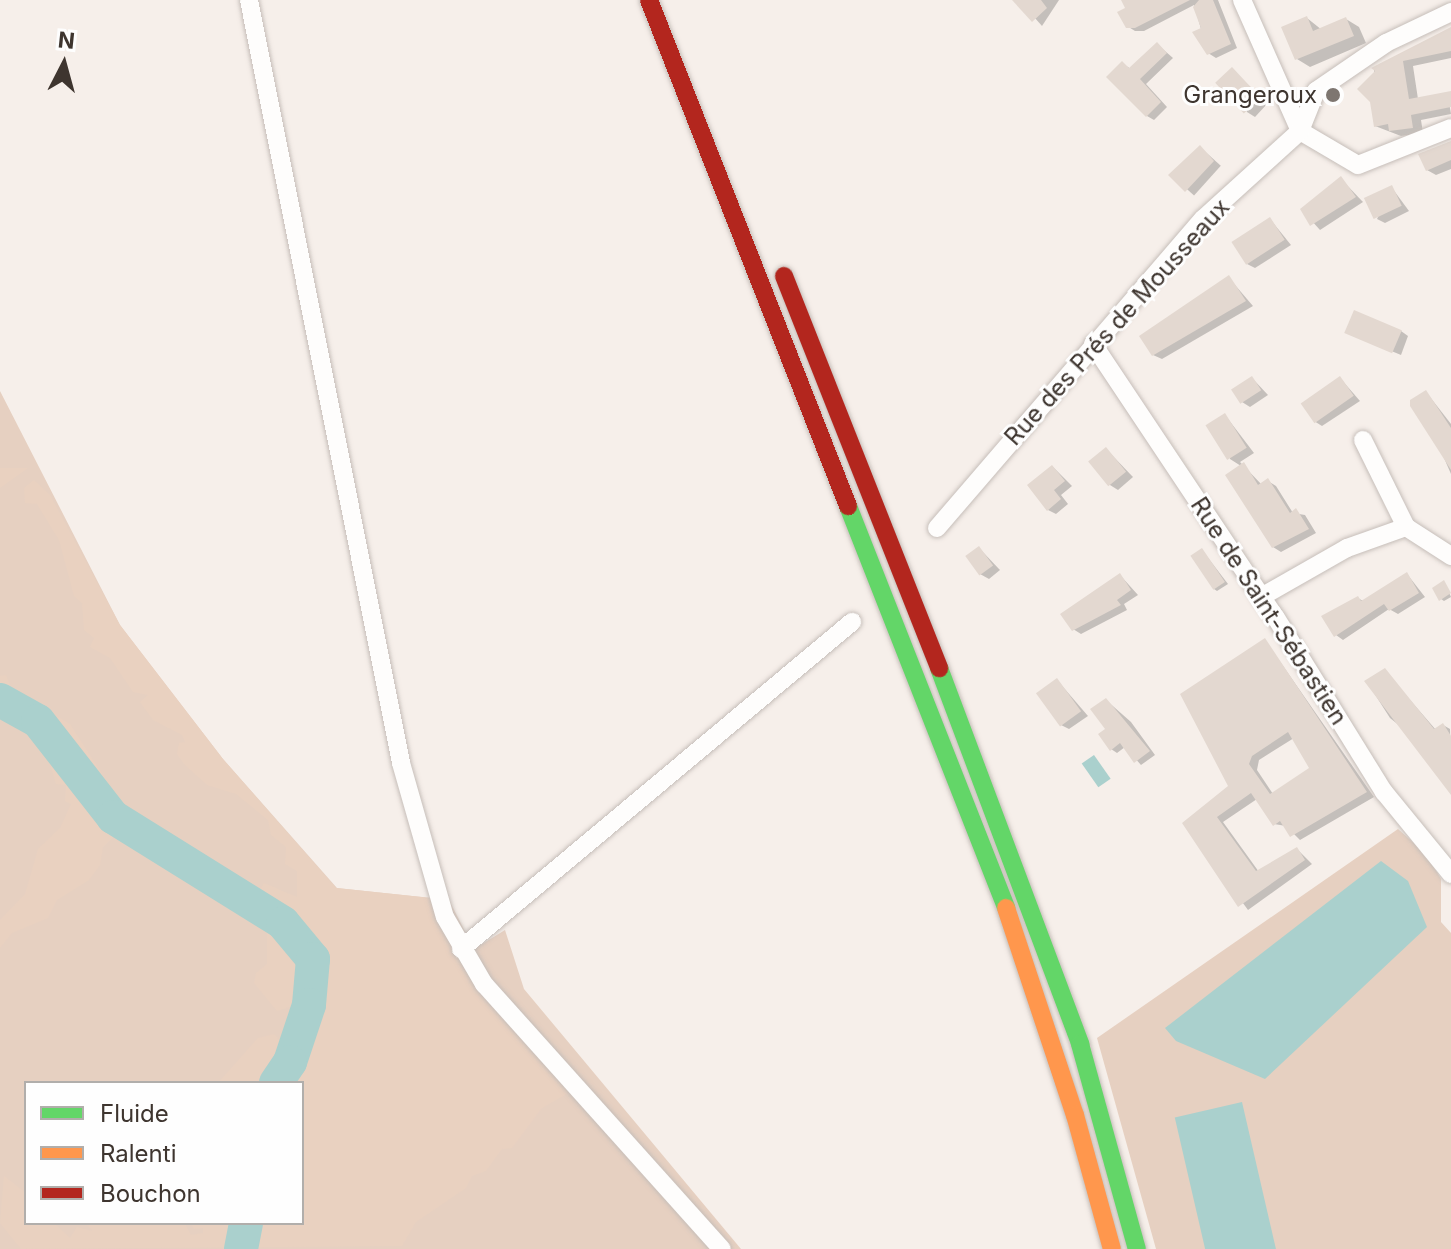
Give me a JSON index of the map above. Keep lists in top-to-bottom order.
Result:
{
  "streets": {
    "street": ["Rue des Prés de Mousseaux", "Rue de Saint-Sébastien"]
  },
  "crossings": [
    ["Rue des Prés de Mousseaux", "Rue de Saint-Sébastien"]
  ],
  "places": ["Grangeroux"],
  "legend": ["Fluide", "Ralenti", "Bouchon"],
  "north": "top"
}
